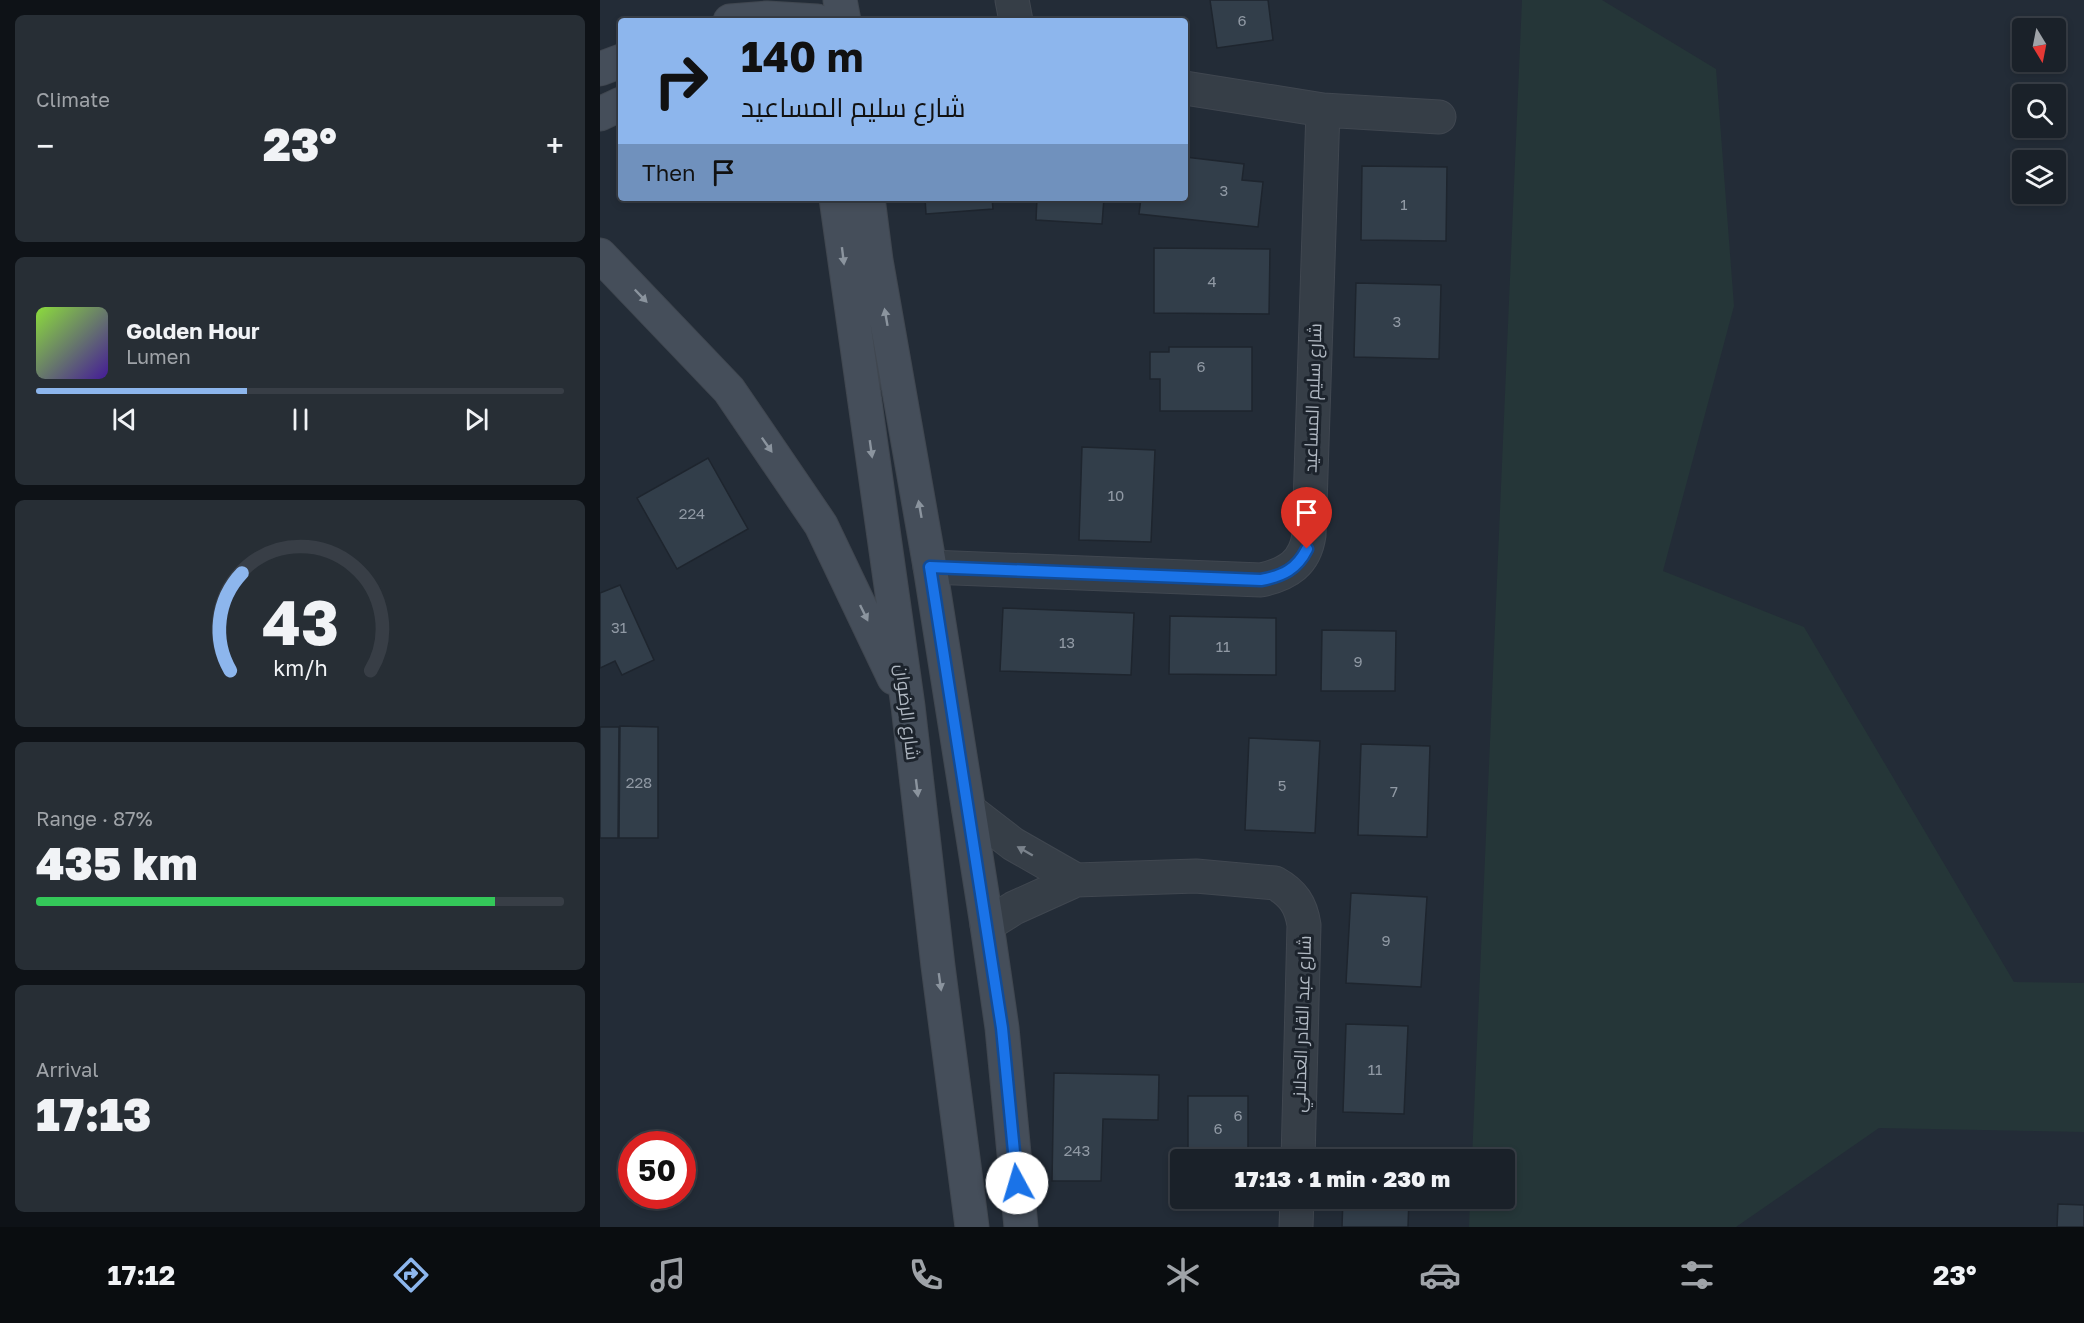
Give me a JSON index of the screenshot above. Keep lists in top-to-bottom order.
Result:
{
  "streets": {
    "main road": ["شارع الرضوان"],
    "street": ["شارع سليم المساعيد", "شارع عبد القادر العدلاني"]
  },
  "house_numbers": [
    "6",
    "3",
    "1",
    "4",
    "3",
    "6",
    "10",
    "224",
    "31",
    "13",
    "11",
    "9",
    "228",
    "5",
    "7",
    "9",
    "11",
    "6",
    "6",
    "243"
  ],
  "north": "bottom",
  "page": {
    "tile": [
      "Climate",
      ["Range · 87%", "435 km"],
      ["Arrival", "17:13"]
    ],
    "turn": ["140 m", "شارع سليم المساعيد"],
    "heat": ["−", "23°", "+"],
    "then": "Then",
    "song": ["Golden Hour", "Lumen"],
    "limit": "50",
    "trip": "17:13 · 1 min · 230 m",
    "tabs": ["17:12", "23°"],
    "gauge": ["43", "km/h"]
  }
}
